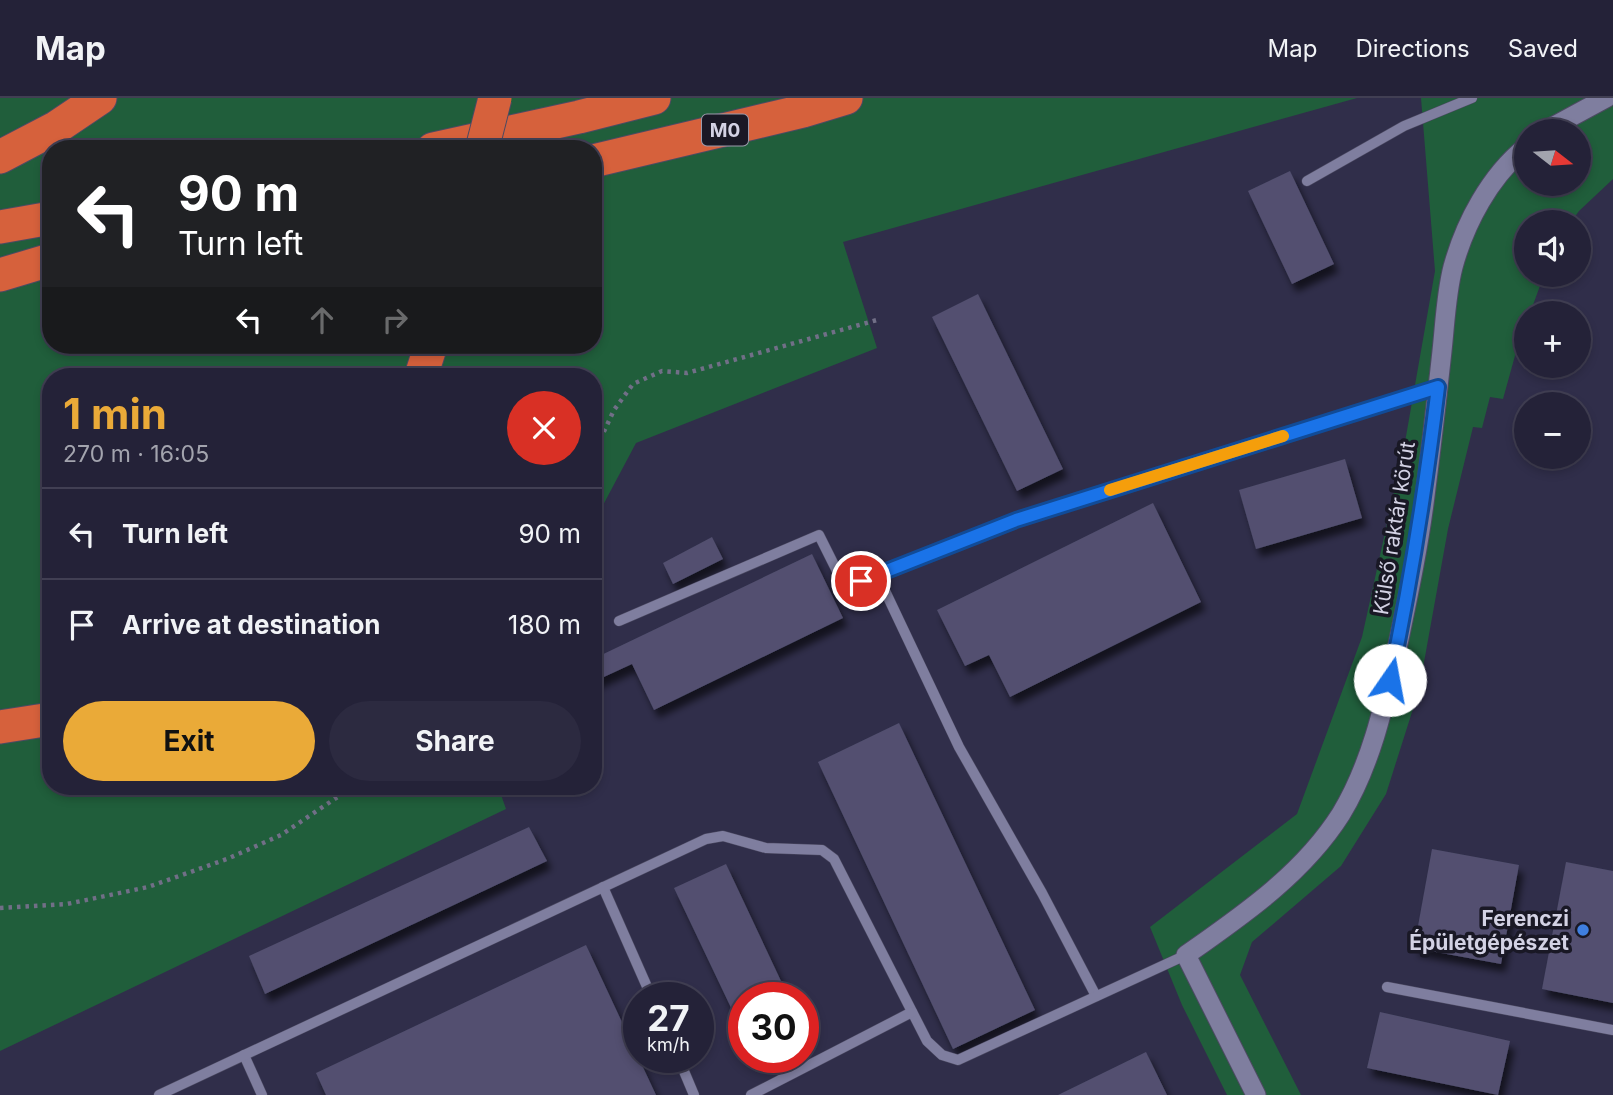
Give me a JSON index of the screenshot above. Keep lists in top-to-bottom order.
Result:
{
  "streets": {
    "highway": ["M0"],
    "street": ["Külső raktár körút"]
  },
  "places": ["Ferenczi Épületgépészet"],
  "north": "right",
  "page": {
    "header": "Map",
    "nav": ["Map", "Directions", "Saved"],
    "map_buttons": ["+", "−"],
    "turn": ["90 m", "Turn left"],
    "heading": ["1 min", "270 m · 16:05"],
    "list": [
      {
        "name": "Turn left",
        "value": "90 m"
      },
      {
        "name": "Arrive at destination",
        "value": "180 m"
      }
    ],
    "buttons": ["Exit", "Share"],
    "speed": "27 km/h",
    "limit": "30"
  }
}
